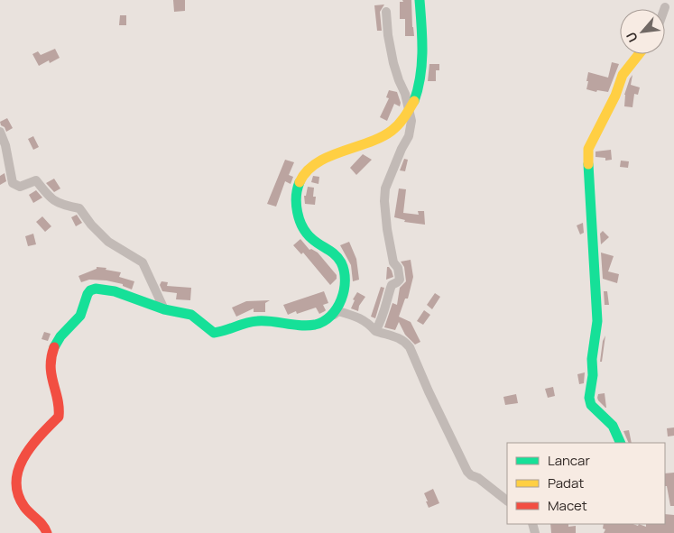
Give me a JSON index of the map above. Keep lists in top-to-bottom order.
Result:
{
  "legend": ["Lancar", "Padat", "Macet"],
  "north": "bottom left"
}
